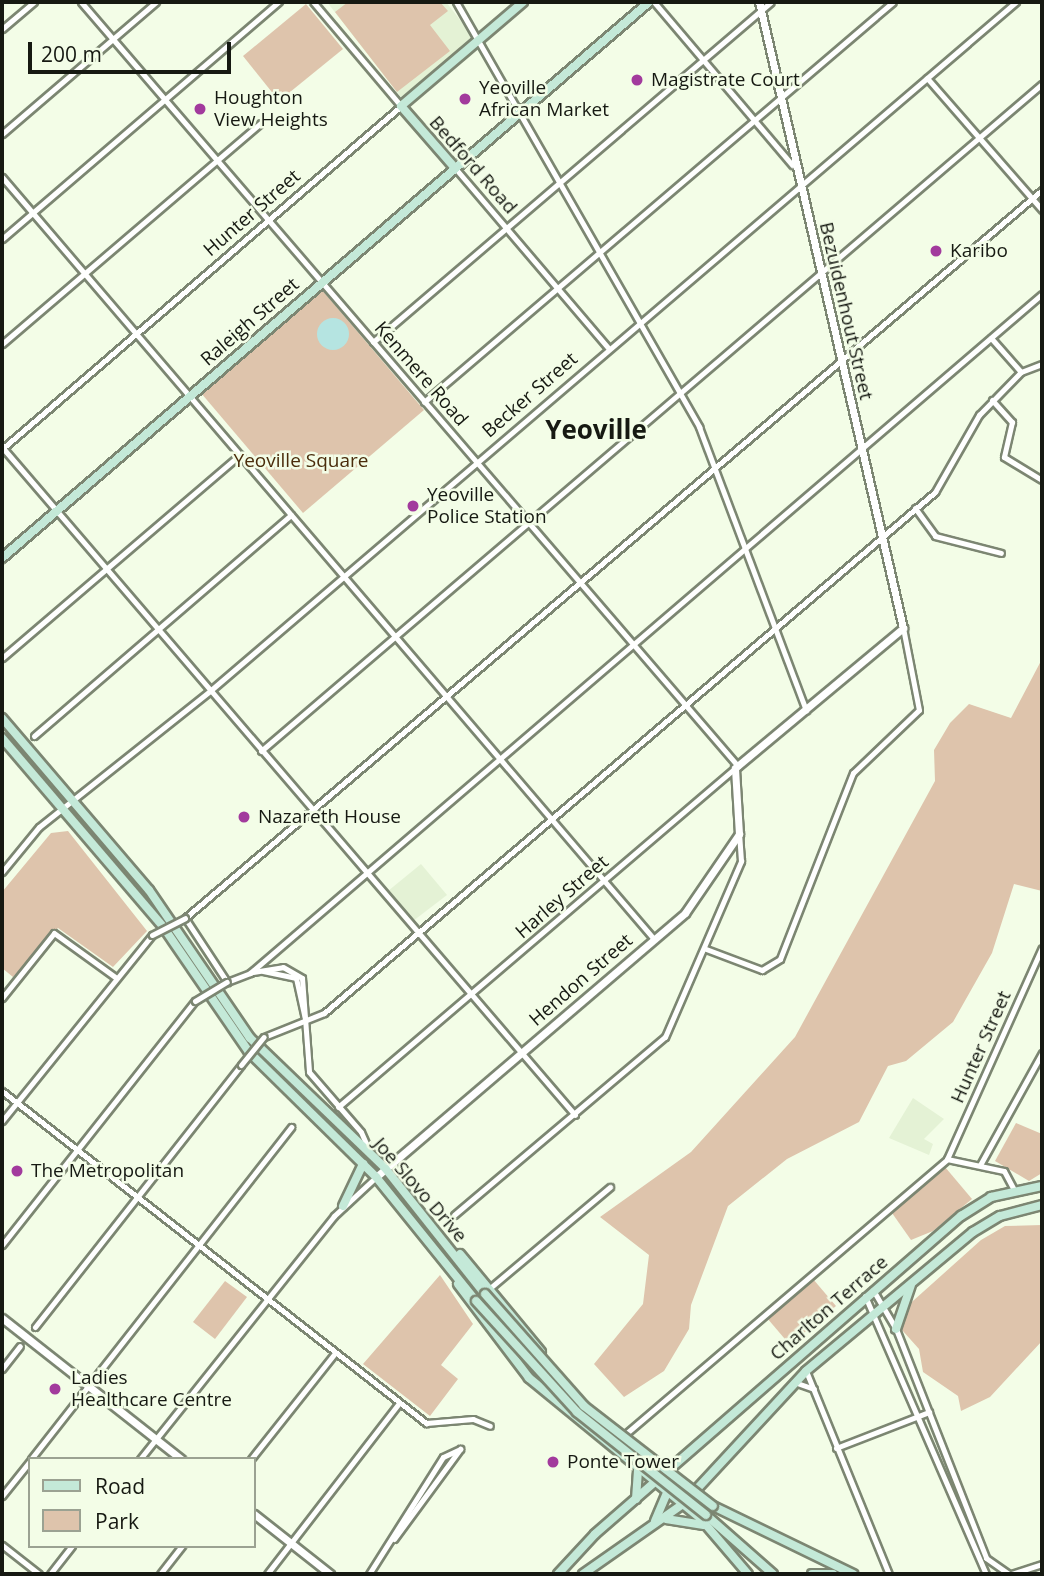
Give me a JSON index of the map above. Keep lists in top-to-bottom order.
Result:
{
  "streets": {
    "main road": [
      "Bedford Road",
      "Hunter Street",
      "Raleigh Street",
      "Joe Slovo Drive",
      "Charlton Terrace"
    ],
    "street": [
      "Bezuidenhout Street",
      "Kenmere Road",
      "Becker Street",
      "Harley Street",
      "Hendon Street"
    ]
  },
  "crossings": [
    ["Bedford Road", "Hunter Street"],
    ["Bedford Road", "Raleigh Street"],
    ["Bedford Road", "Becker Street"],
    ["Hunter Street", "Kenmere Road"],
    ["Bezuidenhout Street", "Becker Street"],
    ["Bezuidenhout Street", "Harley Street"],
    ["Raleigh Street", "Kenmere Road"],
    ["Kenmere Road", "Becker Street"],
    ["Kenmere Road", "Harley Street"],
    ["Becker Street", "Joe Slovo Drive"],
    ["Hendon Street", "Joe Slovo Drive"]
  ],
  "districts": ["Yeoville"],
  "parks": ["Yeoville Square"],
  "places": [
    "Magistrate Court",
    "Yeoville African Market",
    "Houghton View Heights",
    "Karibo",
    "Yeoville Police Station",
    "Nazareth House",
    "The Metropolitan",
    "Ladies Healthcare Centre",
    "Ponte Tower"
  ],
  "legend": ["Road", "Park"],
  "scale_bar": "200 m"
}
